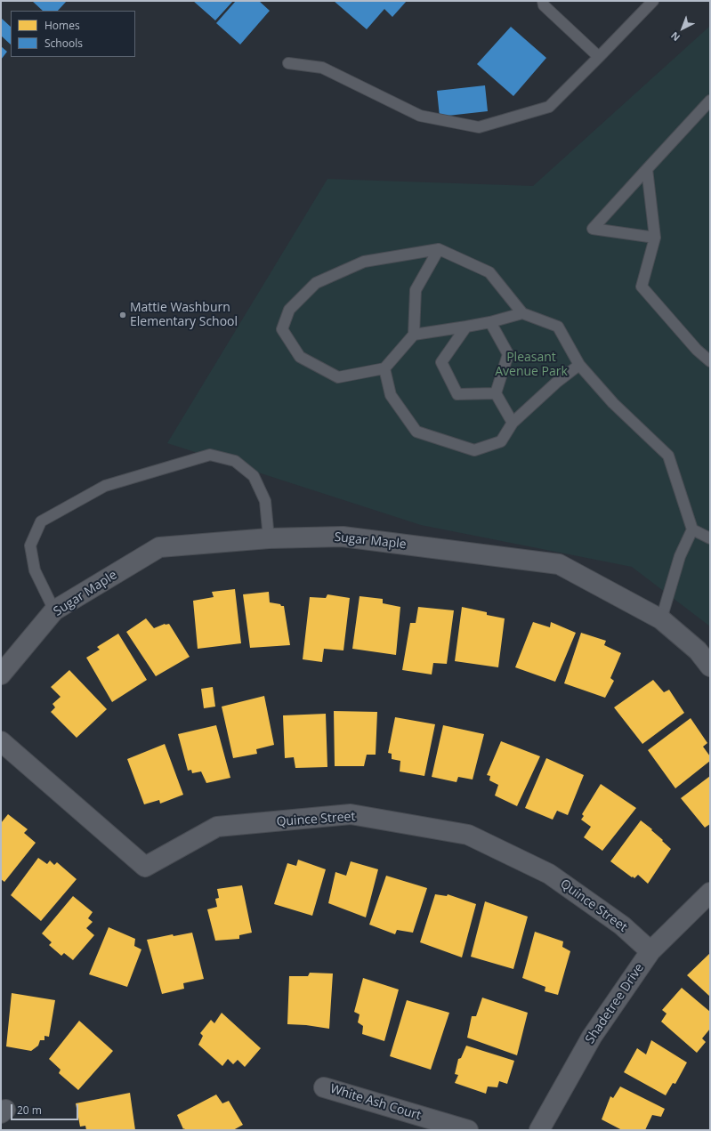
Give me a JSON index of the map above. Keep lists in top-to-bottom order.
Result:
{
  "streets": {
    "street": [
      "Sugar Maple",
      "Quince Street",
      "Shadetree Drive",
      "White Ash Court"
    ]
  },
  "crossings": [
    ["Quince Street", "Shadetree Drive"]
  ],
  "parks": ["Pleasant Avenue Park"],
  "places": ["Mattie Washburn Elementary School"],
  "legend": ["Homes", "Schools"],
  "scale_bar": "20 m",
  "north": "bottom left"
}
